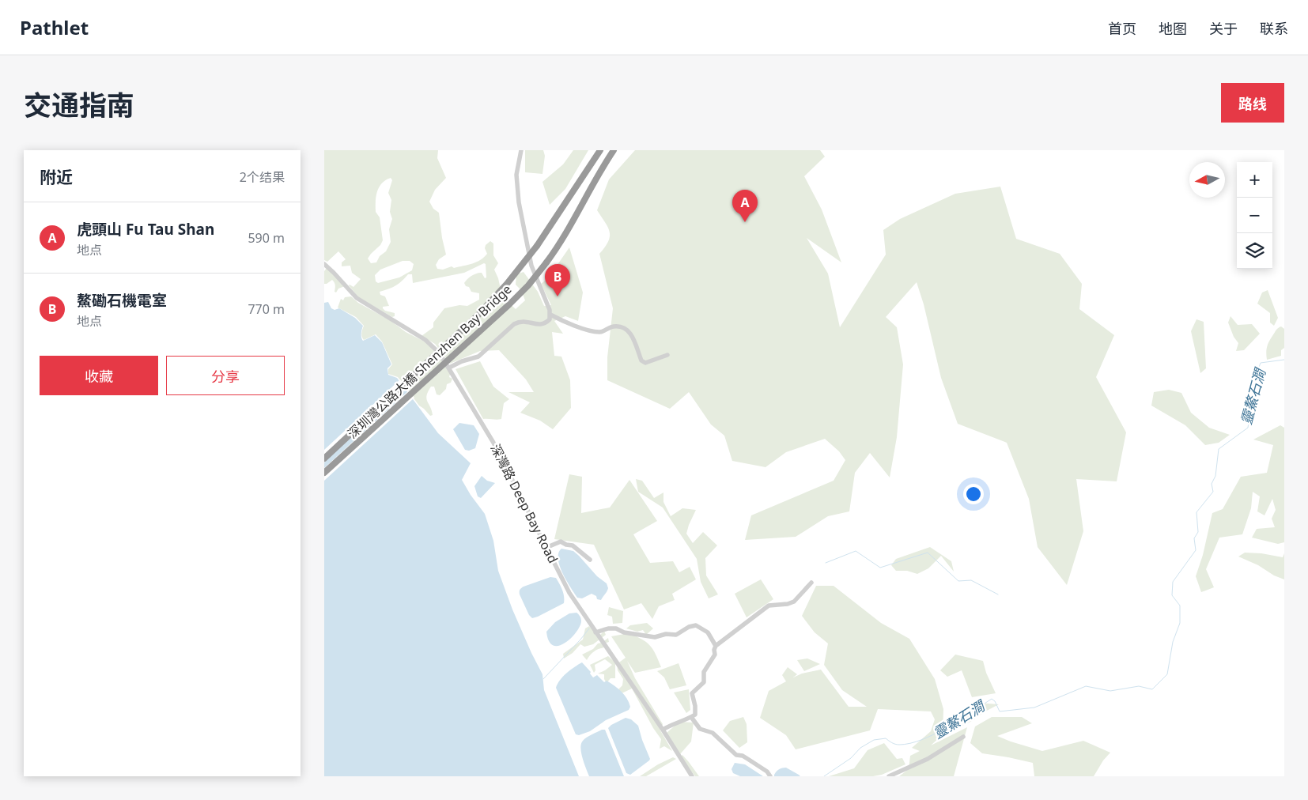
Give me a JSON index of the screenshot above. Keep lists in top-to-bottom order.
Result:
{
  "streets": {
    "highway": ["深圳灣公路大橋 Shenzhen Bay Bridge"],
    "street": ["深灣路 Deep Bay Road"]
  },
  "water": ["靈鰲石澗"],
  "north": "left",
  "page": {
    "header": "Pathlet",
    "nav": [
      "首页",
      "地图",
      "关于",
      "联系"
    ],
    "title": "交通指南",
    "buttons": [
      "路线",
      ["收藏", "分享"]
    ],
    "heading": ["附近", "2个结果"],
    "map_buttons": ["+", "−"],
    "pins": ["A", "B"],
    "list": [
      {
        "mark": "A",
        "name": "虎頭山 Fu Tau Shan",
        "note": "地点",
        "value": "590 m"
      },
      {
        "mark": "B",
        "name": "鰲磡石機電室",
        "note": "地点",
        "value": "770 m"
      }
    ]
  }
}
